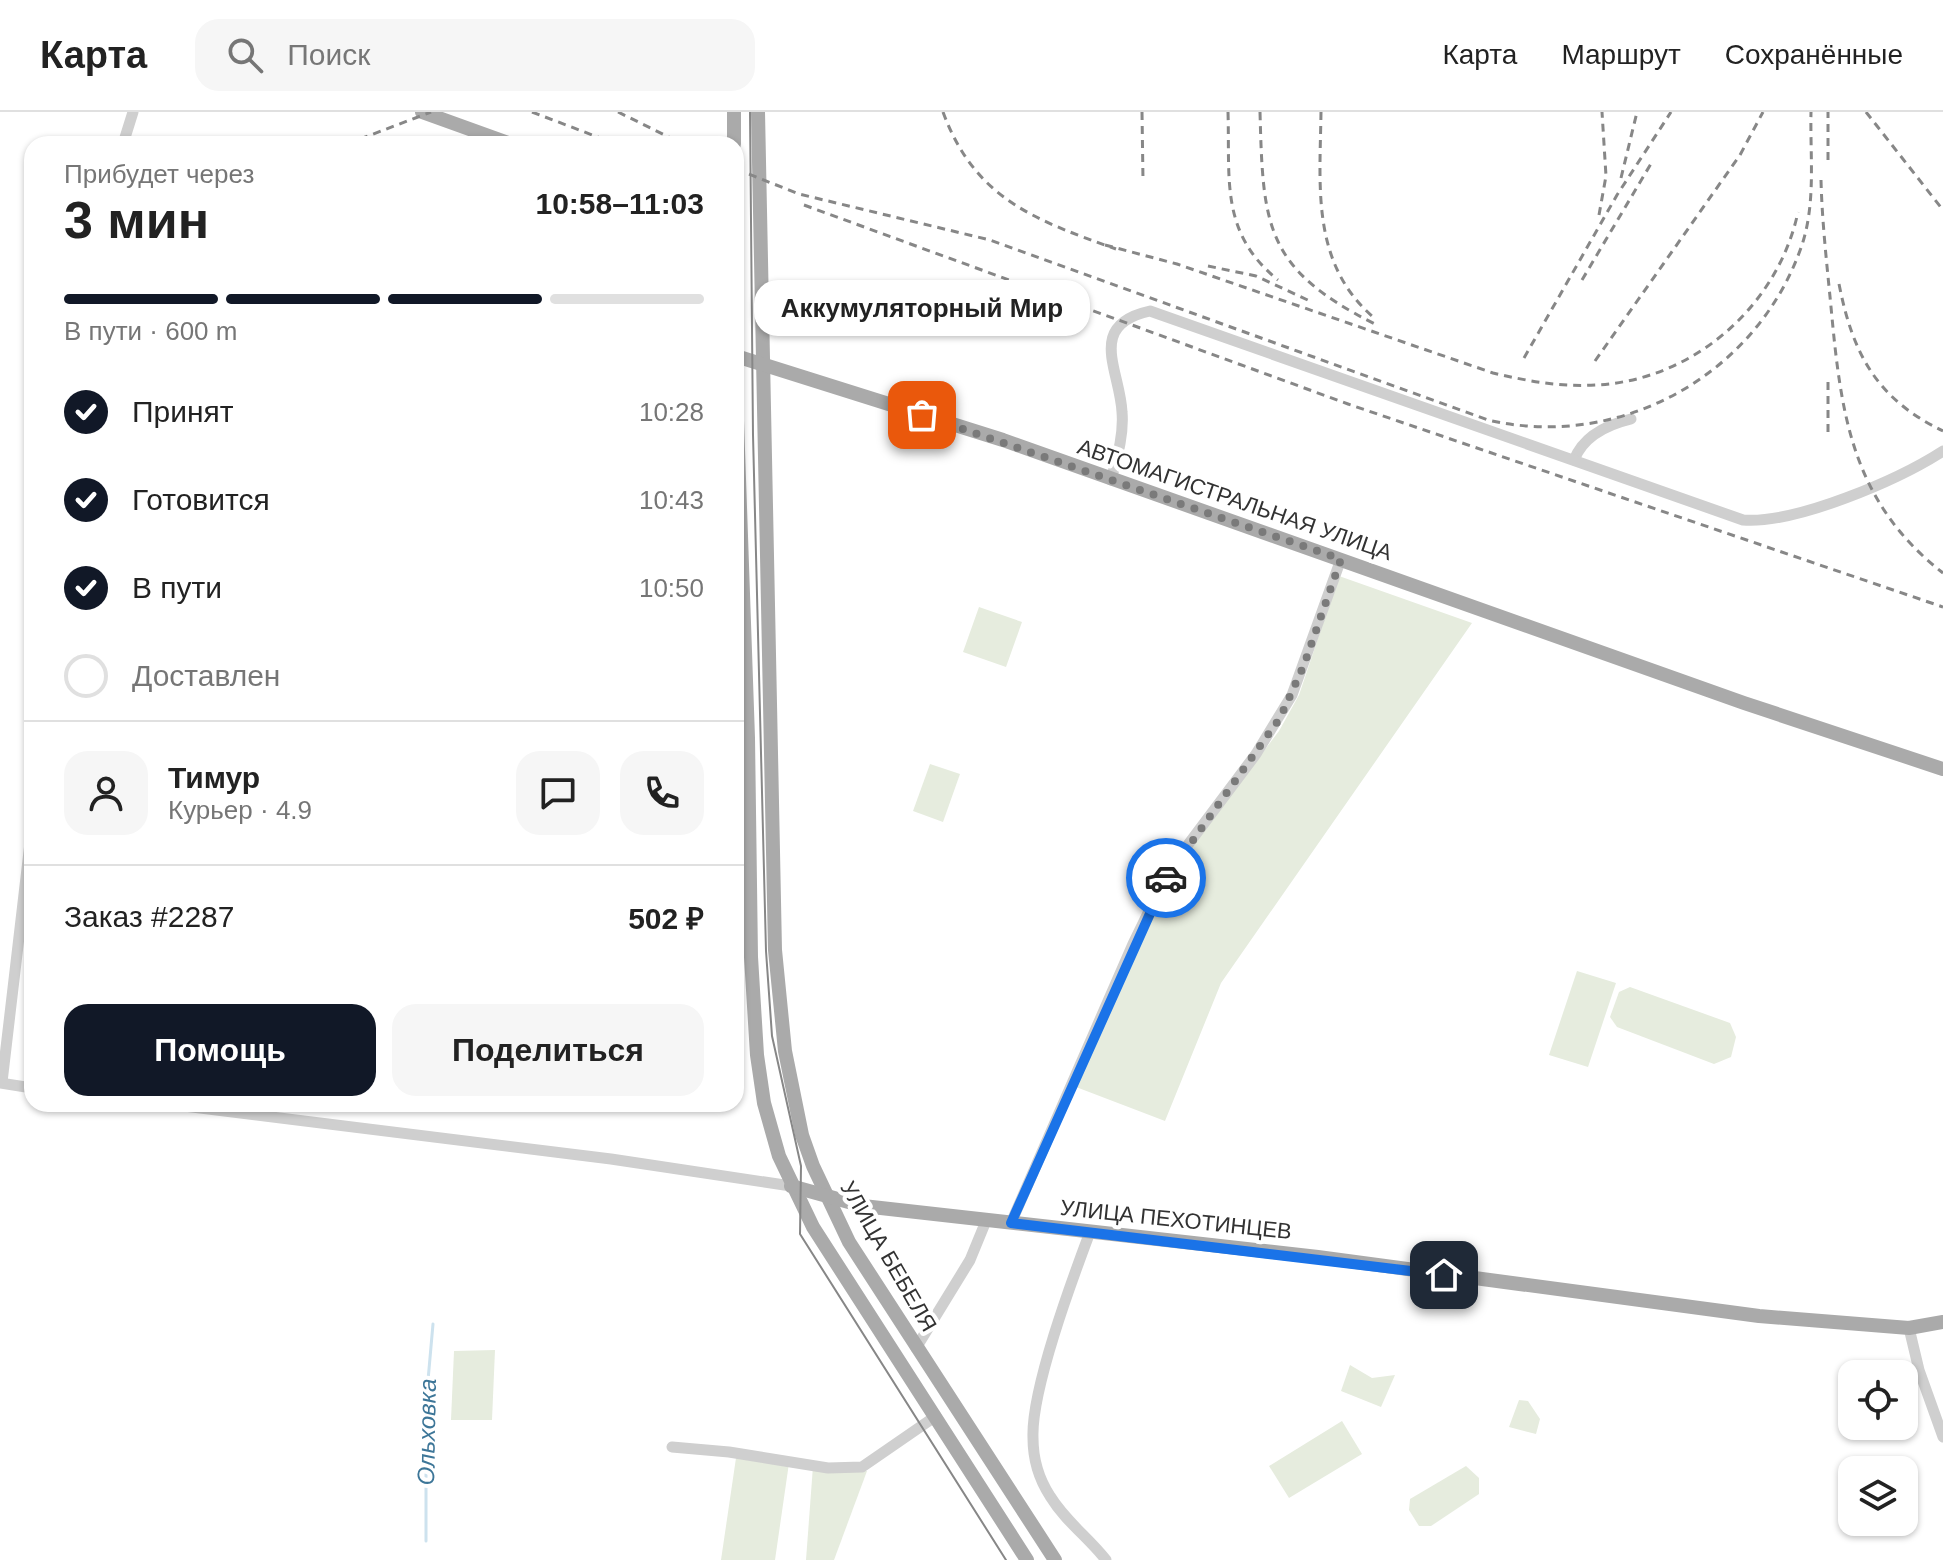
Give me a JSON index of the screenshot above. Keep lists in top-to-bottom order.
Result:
{
  "streets": {
    "main road": ["АВТОМАГИСТРАЛЬНАЯ УЛИЦА", "УЛИЦА ПЕХОТИНЦЕВ", "УЛИЦА БЕБЕЛЯ"]
  },
  "crossings": [
    ["АВТОМАГИСТРАЛЬНАЯ УЛИЦА", "УЛИЦА БЕБЕЛЯ"],
    ["УЛИЦА ПЕХОТИНЦЕВ", "УЛИЦА БЕБЕЛЯ"]
  ],
  "water": ["Ольховка"],
  "places": ["Аккумуляторный Мир"],
  "page": {
    "header": "Карта",
    "search": "Поиск",
    "nav": ["Карта", "Маршрут", "Сохранённые"],
    "heading": ["3 мин", "Прибудет через", "10:58–11:03"],
    "panel": [
      "Тимур",
      "Курьер · 4.9",
      "Заказ #2287",
      "502 ₽"
    ],
    "bar": "В пути · 600 m",
    "bubble": "Аккумуляторный Мир",
    "list": [
      ["Принят", "10:28"],
      ["Готовится", "10:43"],
      ["В пути", "10:50"],
      "Доставлен"
    ],
    "buttons": ["Помощь", "Поделиться"]
  }
}
